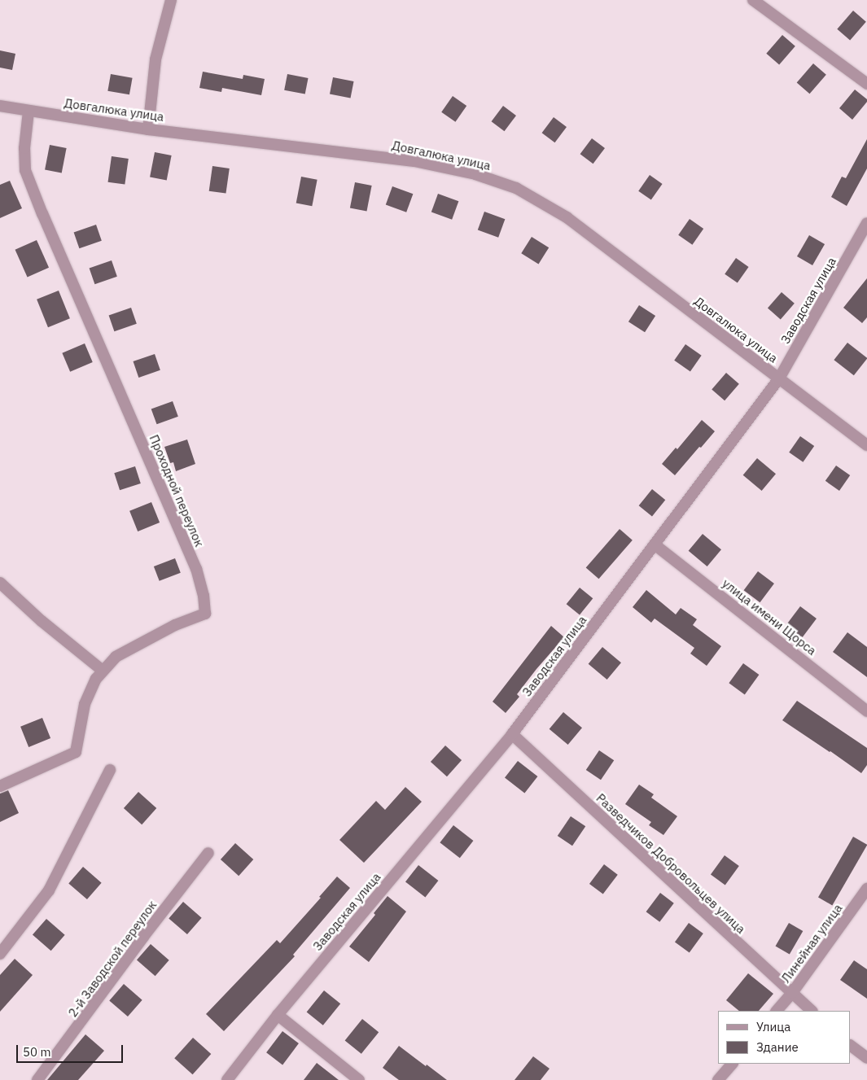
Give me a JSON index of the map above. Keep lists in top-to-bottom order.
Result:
{
  "streets": {
    "street": [
      "Довгалюка улица",
      "Заводская улица",
      "Проходной переулок",
      "улица имени Щорса",
      "Разведчиков Добровольцев улица",
      "Линейная улица",
      "2-й Заводской переулок"
    ]
  },
  "crossings": [
    ["Довгалюка улица", "Заводская улица"],
    ["Довгалюка улица", "Проходной переулок"],
    ["Заводская улица", "улица имени Щорса"],
    ["Заводская улица", "Разведчиков Добровольцев улица"],
    ["Разведчиков Добровольцев улица", "Линейная улица"]
  ],
  "legend": ["Улица", "Здание"],
  "scale_bar": "50 m"
}
